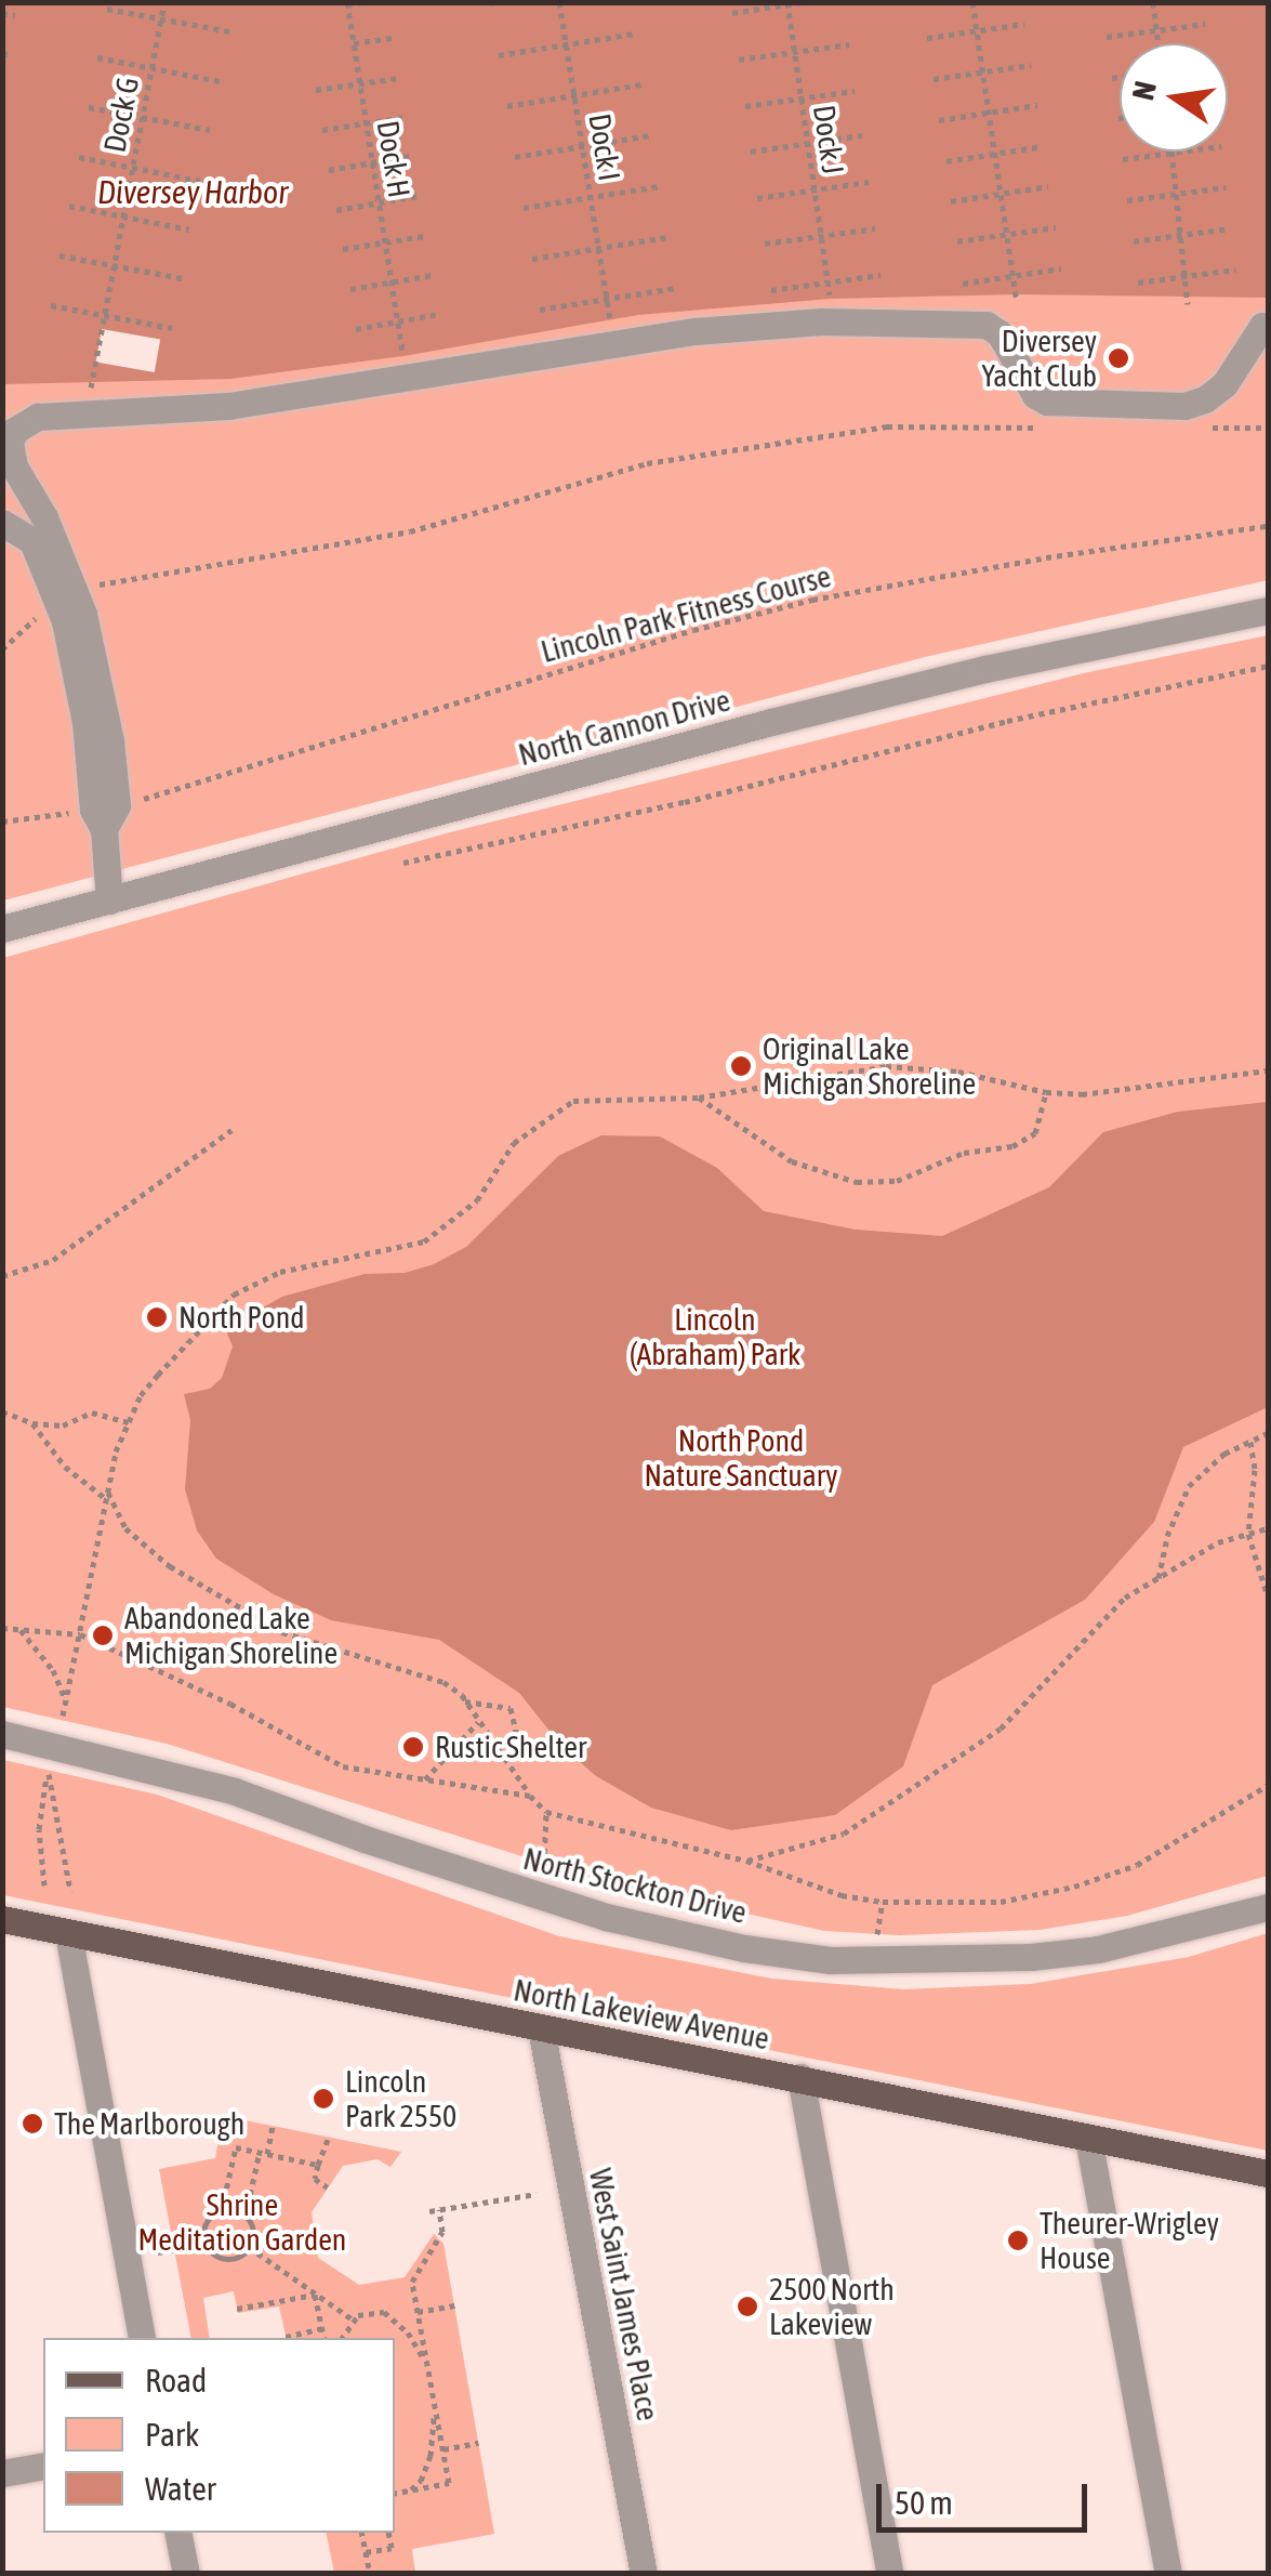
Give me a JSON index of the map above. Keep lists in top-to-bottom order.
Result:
{
  "streets": {
    "main road": ["North Lakeview Avenue"],
    "street": ["North Cannon Drive", "North Stockton Drive", "West Saint James Place"],
    "path": [
      "Dock G",
      "Dock J",
      "Dock I",
      "Dock H",
      "Lincoln Park Fitness Course"
    ]
  },
  "crossings": [
    ["North Lakeview Avenue", "West Saint James Place"]
  ],
  "water": ["Diversey Harbor"],
  "parks": ["Lincoln (Abraham) Park", "North Pond Nature Sanctuary", "Shrine Meditation Garden"],
  "places": [
    "Diversey Yacht Club",
    "Original Lake Michigan Shoreline",
    "North Pond",
    "Abandoned Lake Michigan Shoreline",
    "Rustic Shelter",
    "Lincoln Park 2550",
    "The Marlborough",
    "Theurer-Wrigley House",
    "2500 North Lakeview"
  ],
  "legend": ["Road", "Park", "Water"],
  "scale_bar": "50 m",
  "north": "left"
}
